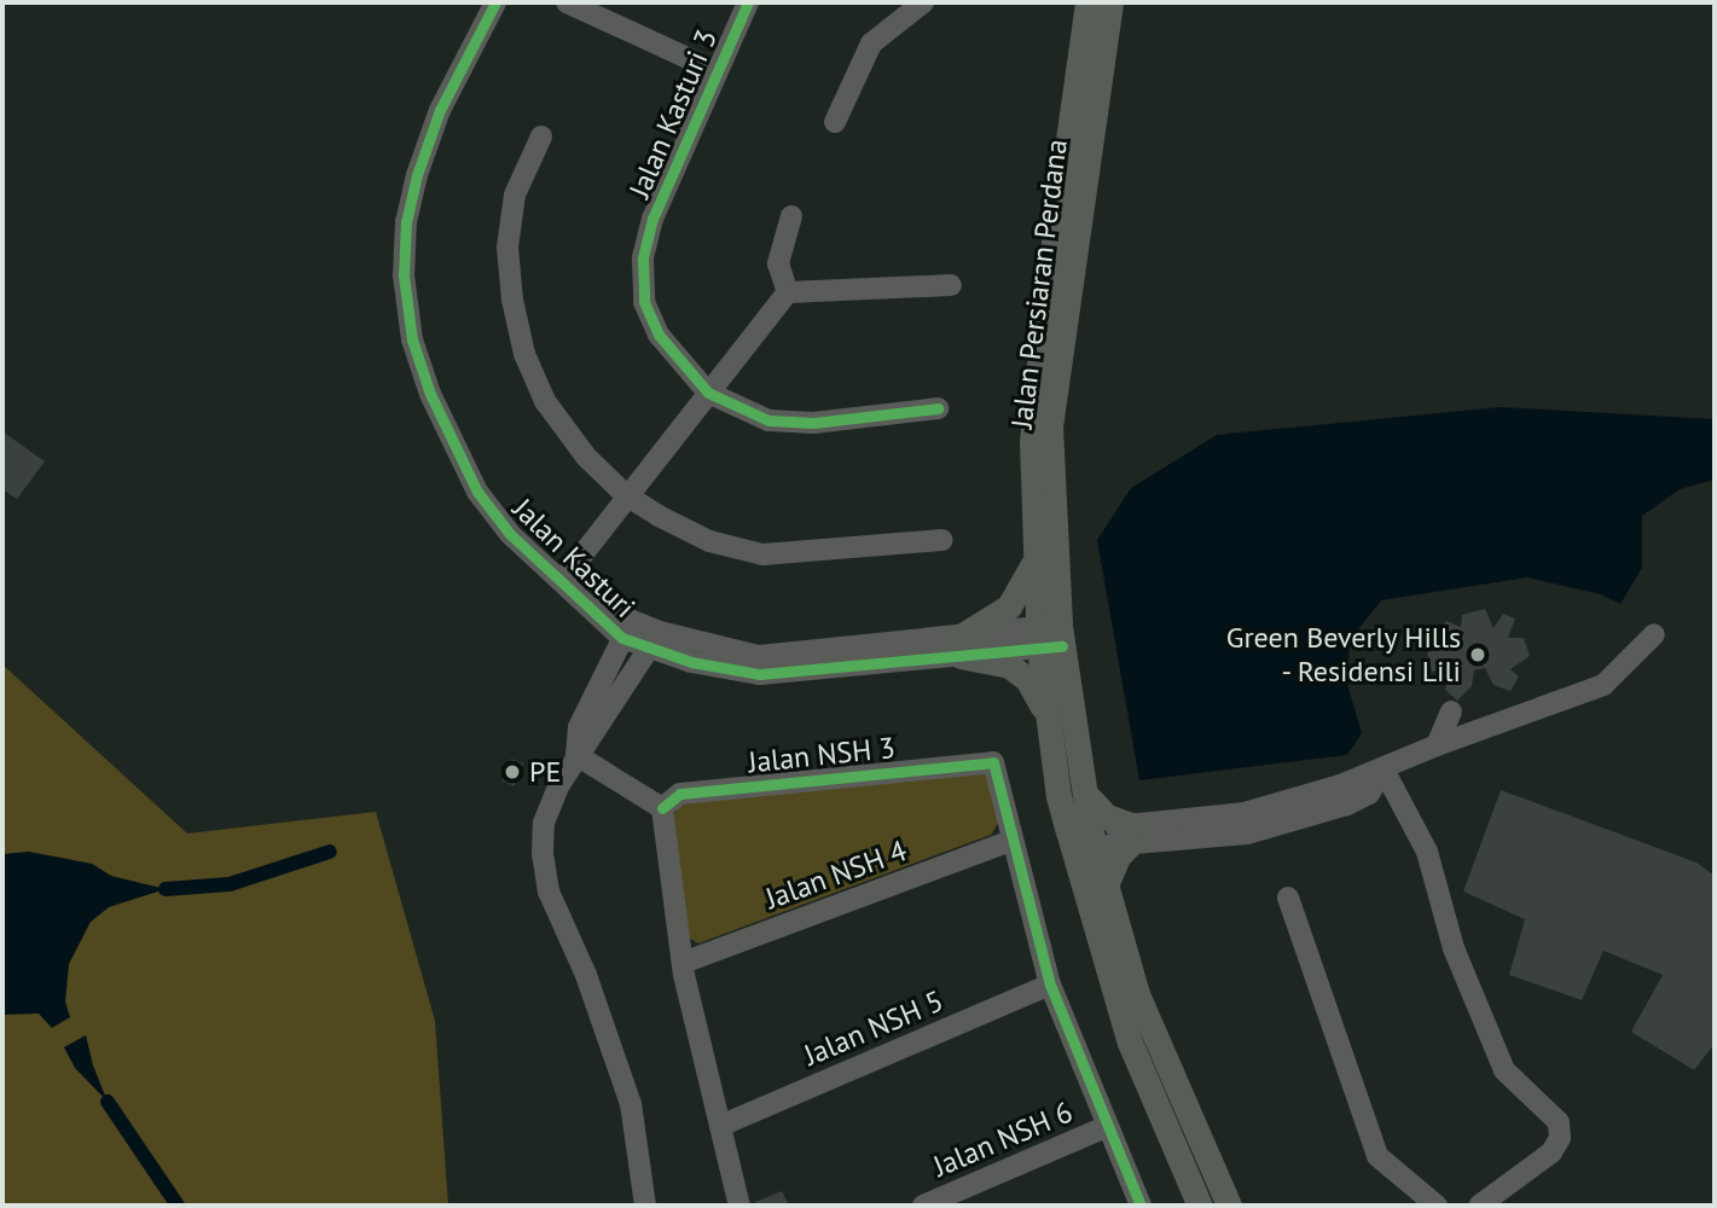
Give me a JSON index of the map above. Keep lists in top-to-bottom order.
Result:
{
  "streets": {
    "main road": ["Jalan Persiaran Perdana"],
    "street": [
      "Jalan Kasturi 3",
      "Jalan Kasturi",
      "Jalan NSH 3",
      "Jalan NSH 4",
      "Jalan NSH 5",
      "Jalan NSH 6"
    ]
  },
  "crossings": [
    ["Jalan Persiaran Perdana", "Jalan Kasturi"],
    ["Jalan NSH 3", "Jalan NSH 4"]
  ],
  "places": ["Green Beverly Hills - Residensi Lili", "PE"]
}
